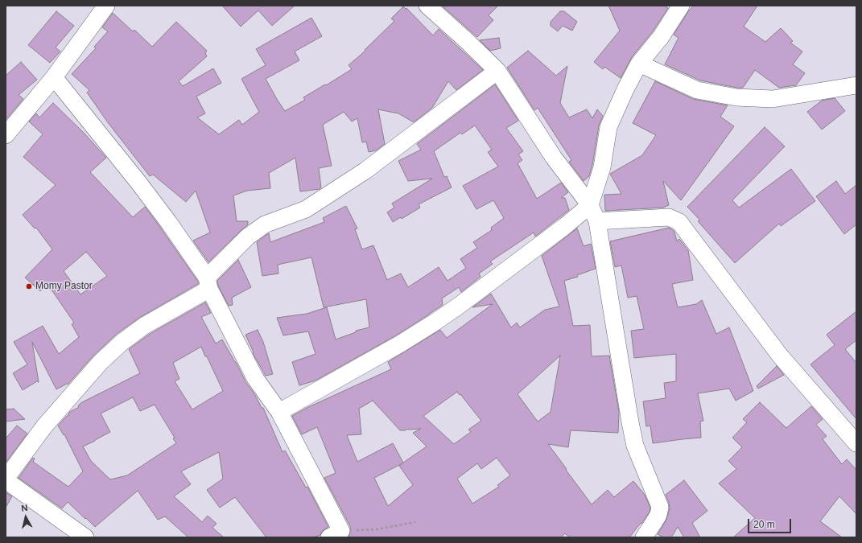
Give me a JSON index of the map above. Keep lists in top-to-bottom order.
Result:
{
  "places": ["Momy Pastor"],
  "scale_bar": "20 m",
  "north": "top"
}
